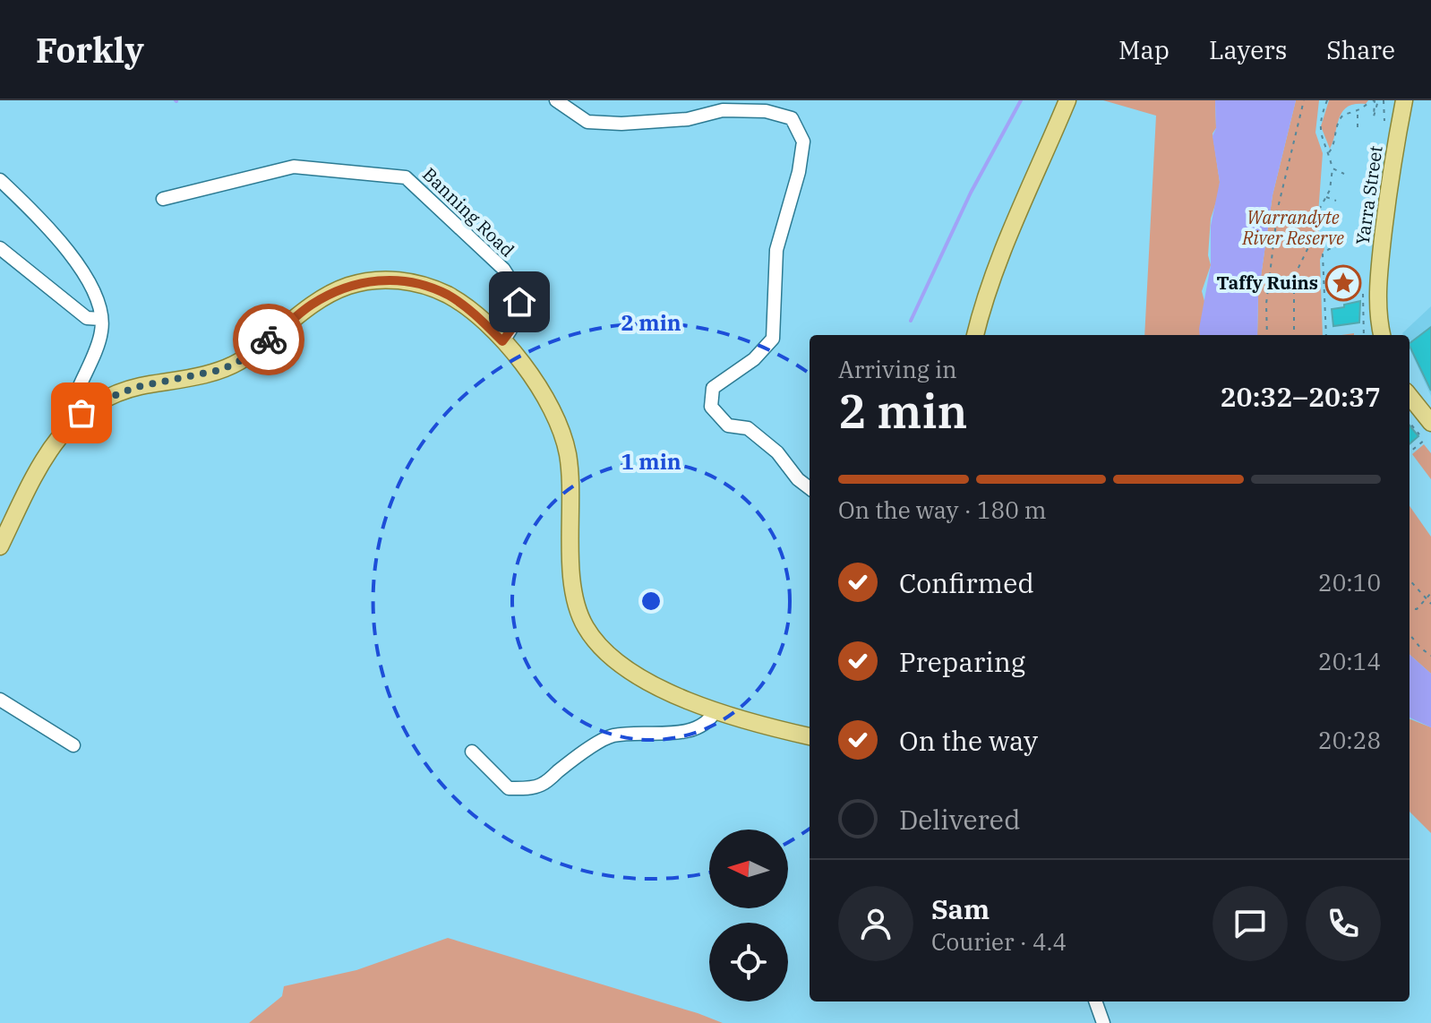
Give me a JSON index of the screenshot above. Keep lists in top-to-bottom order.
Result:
{
  "streets": {
    "main road": ["Yarra Street"],
    "street": ["Banning Road"]
  },
  "parks": ["Warrandyte River Reserve"],
  "places": {
    "place": ["Taffy Ruins"]
  },
  "north": "left",
  "page": {
    "header": "Forkly",
    "nav": ["Map", "Layers", "Share"],
    "heading": ["2 min", "Arriving in", "20:32–20:37"],
    "panel": ["Sam", "Courier · 4.4"],
    "bar": "On the way · 180 m",
    "list": [
      ["Confirmed", "20:10"],
      ["Preparing", "20:14"],
      ["On the way", "20:28"],
      "Delivered"
    ]
  },
  "rings": ["2 min", "1 min"]
}
